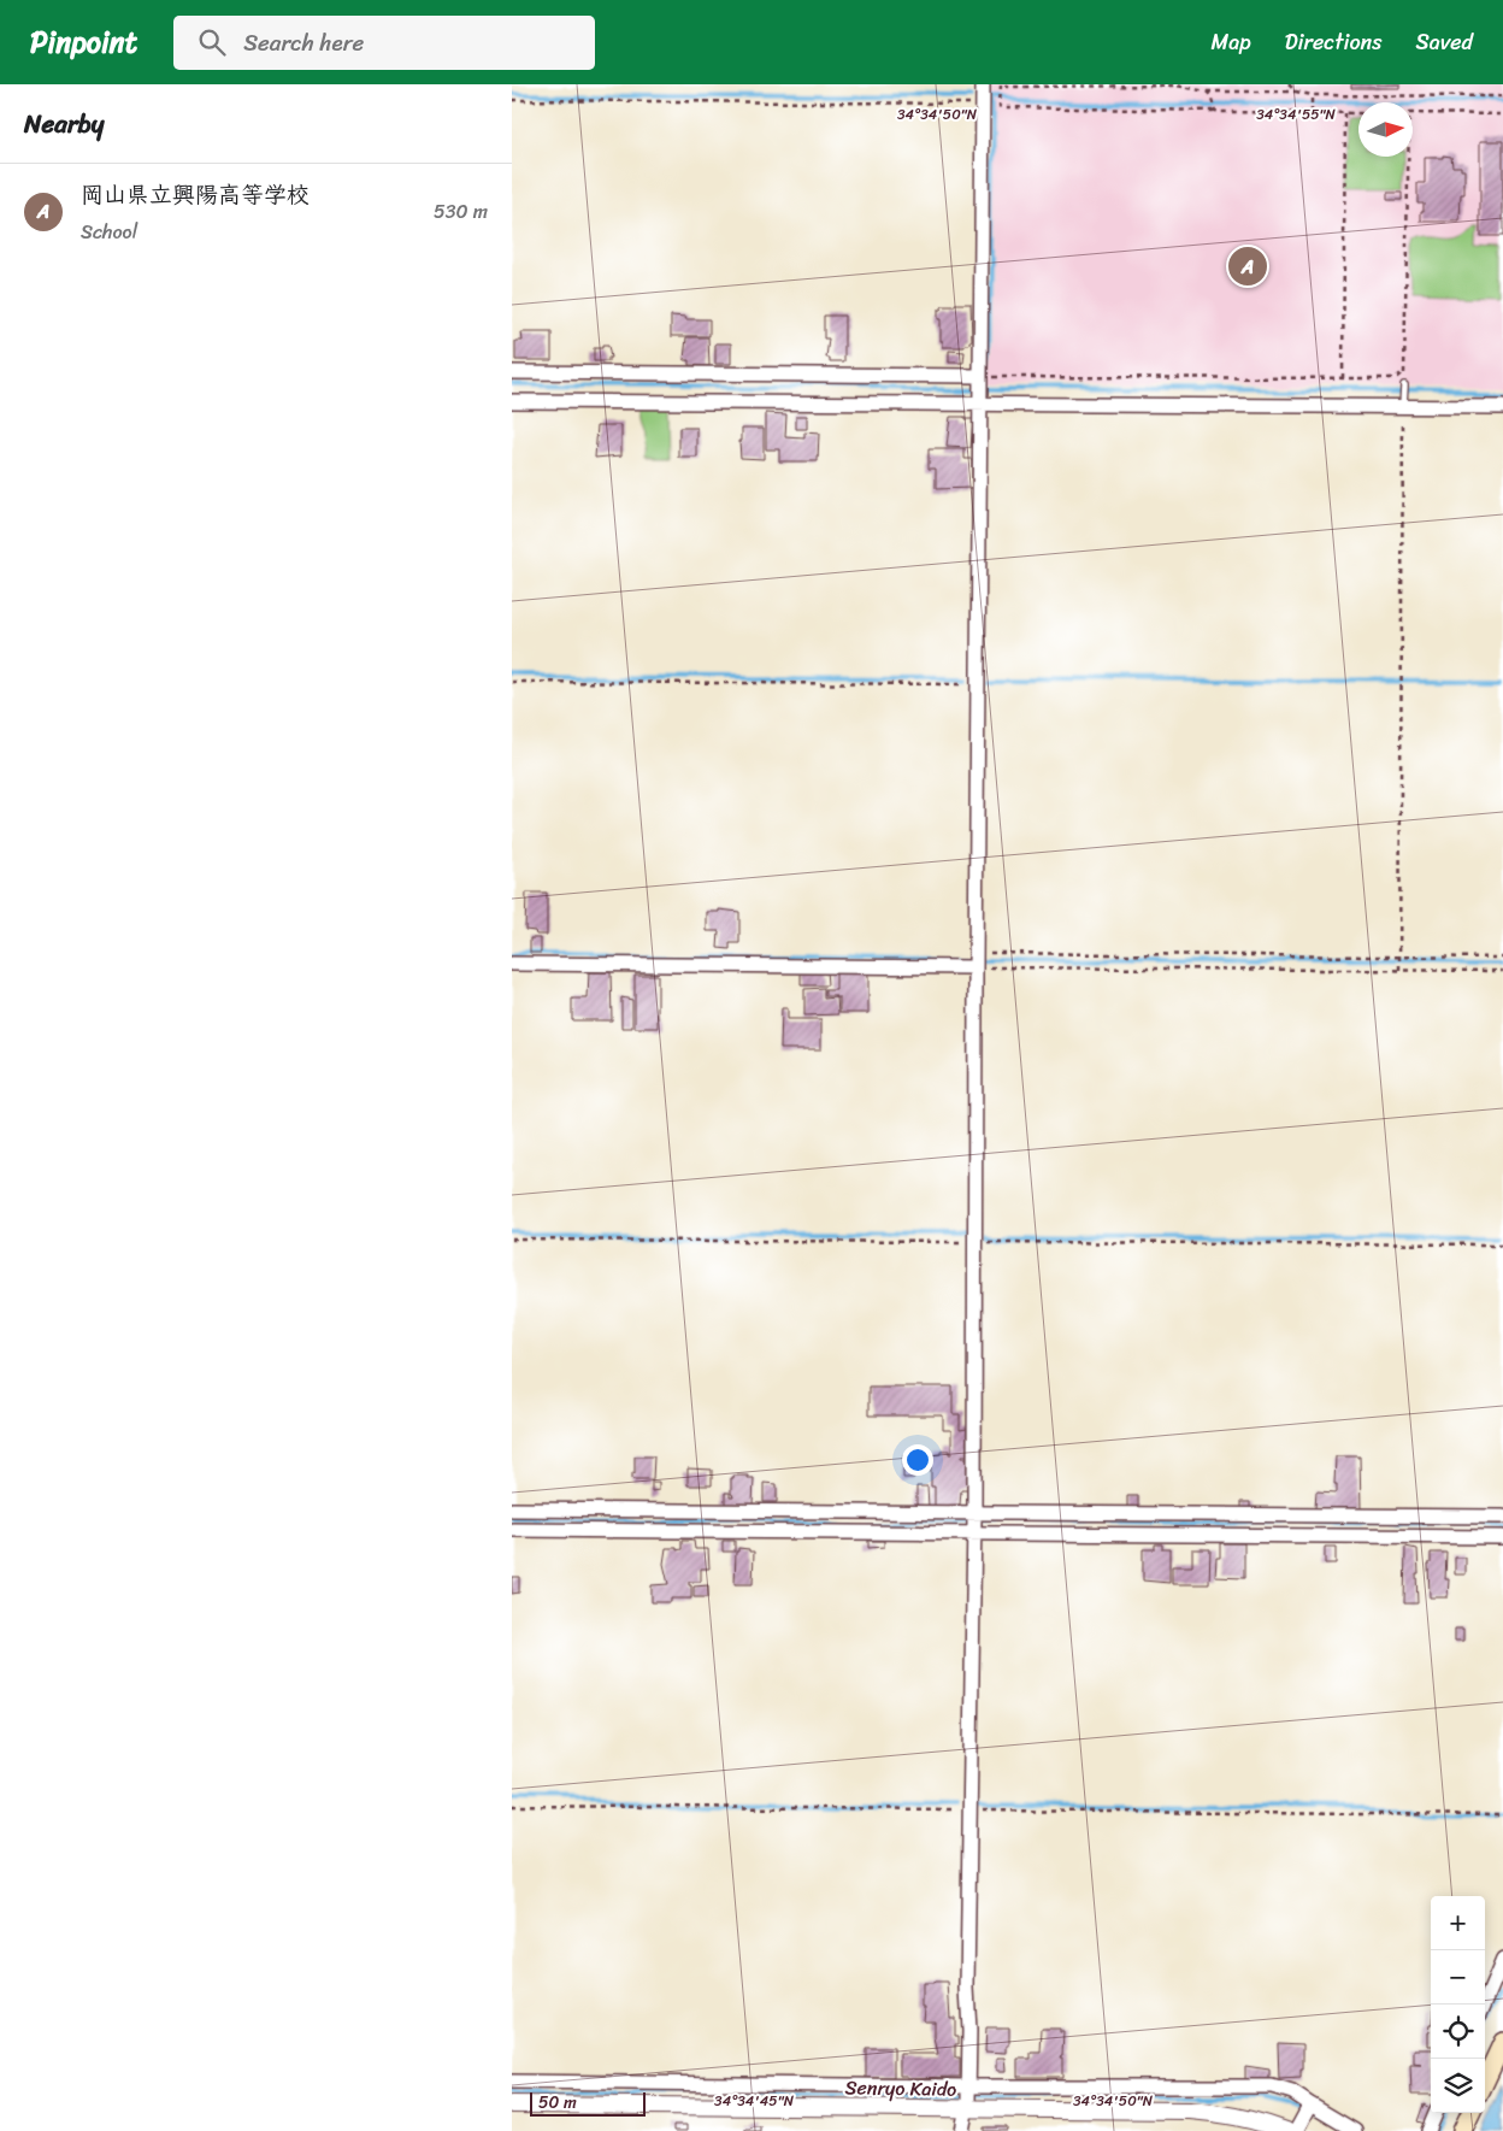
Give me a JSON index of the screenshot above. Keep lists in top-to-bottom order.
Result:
{
  "streets": {
    "street": ["Senryo Kaido"]
  },
  "scale_bar": "50 m",
  "north": "right",
  "page": {
    "header": "Pinpoint",
    "search": "Search here",
    "nav": ["Map", "Directions", "Saved"],
    "heading": "Nearby",
    "list": [
      {
        "mark": "A",
        "name": "岡山県立興陽高等学校",
        "note": "School",
        "value": "530 m"
      }
    ],
    "pins": "A",
    "map_buttons": ["+", "−"],
    "scale": "50 m"
  },
  "coordinates": ["34°34'50\"N", "34°34'55\"N", "34°34'45\"N"]
}
